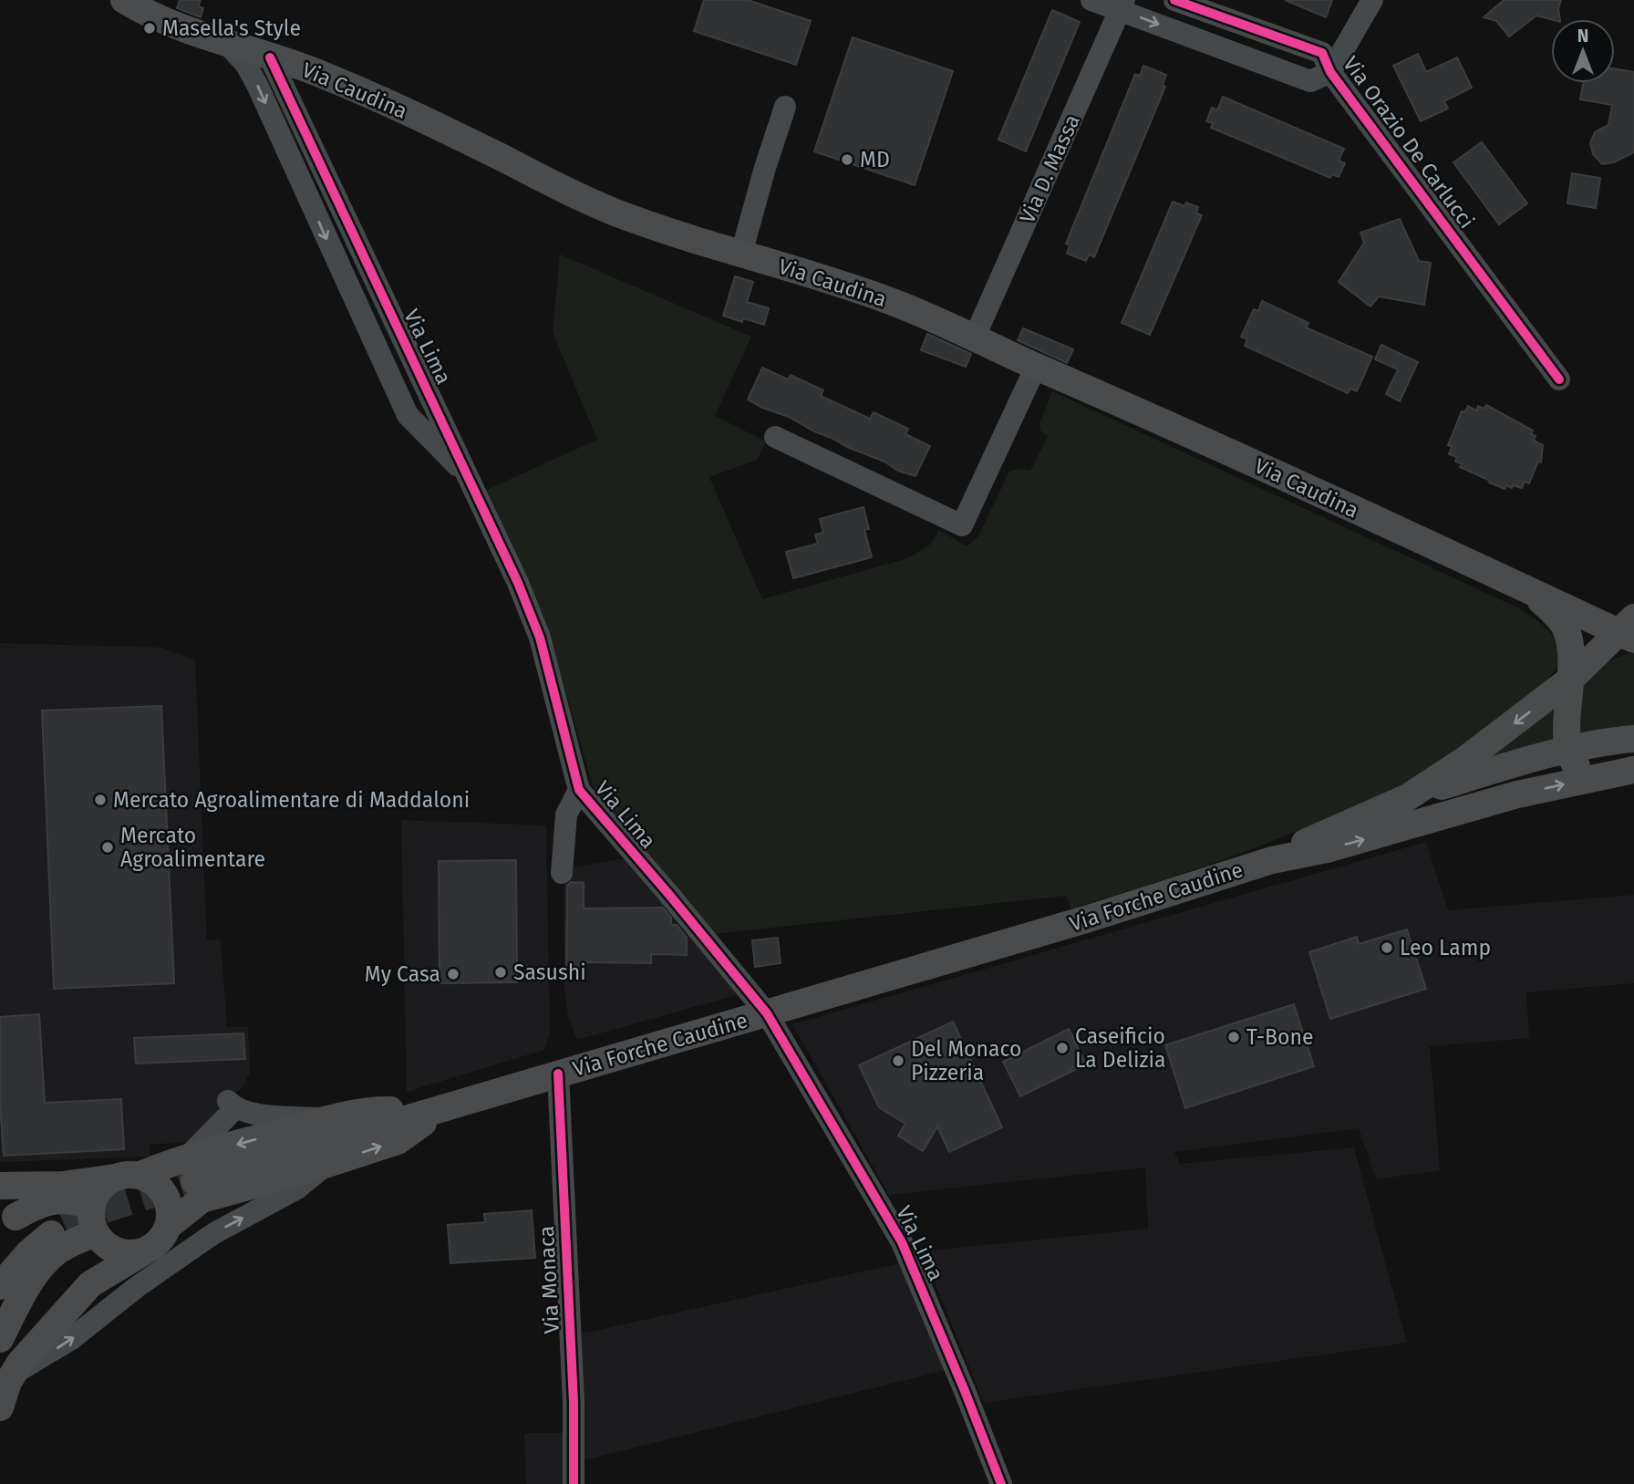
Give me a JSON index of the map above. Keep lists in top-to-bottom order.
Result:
{
  "streets": {
    "main road": ["Via Caudina", "Via Forche Caudine"],
    "street": [
      "Via Orazio De Carlucci",
      "Via D. Massa",
      "Via Lima",
      "Via Monaca"
    ]
  },
  "crossings": [
    ["Via Caudina", "Via D. Massa"],
    ["Via Caudina", "Via Lima"],
    ["Via Caudina", "Via Forche Caudine"],
    ["Via Orazio De Carlucci", "Via D. Massa"],
    ["Via Lima", "Via Forche Caudine"],
    ["Via Forche Caudine", "Via Monaca"]
  ],
  "places": [
    "Masella's Style",
    "MD",
    "Mercato Agroalimentare di Maddaloni",
    "Mercato Agroalimentare",
    "Leo Lamp",
    "Sasushi",
    "My Casa",
    "T-Bone",
    "Caseificio La Delizia",
    "Del Monaco Pizzeria"
  ],
  "north": "top"
}
